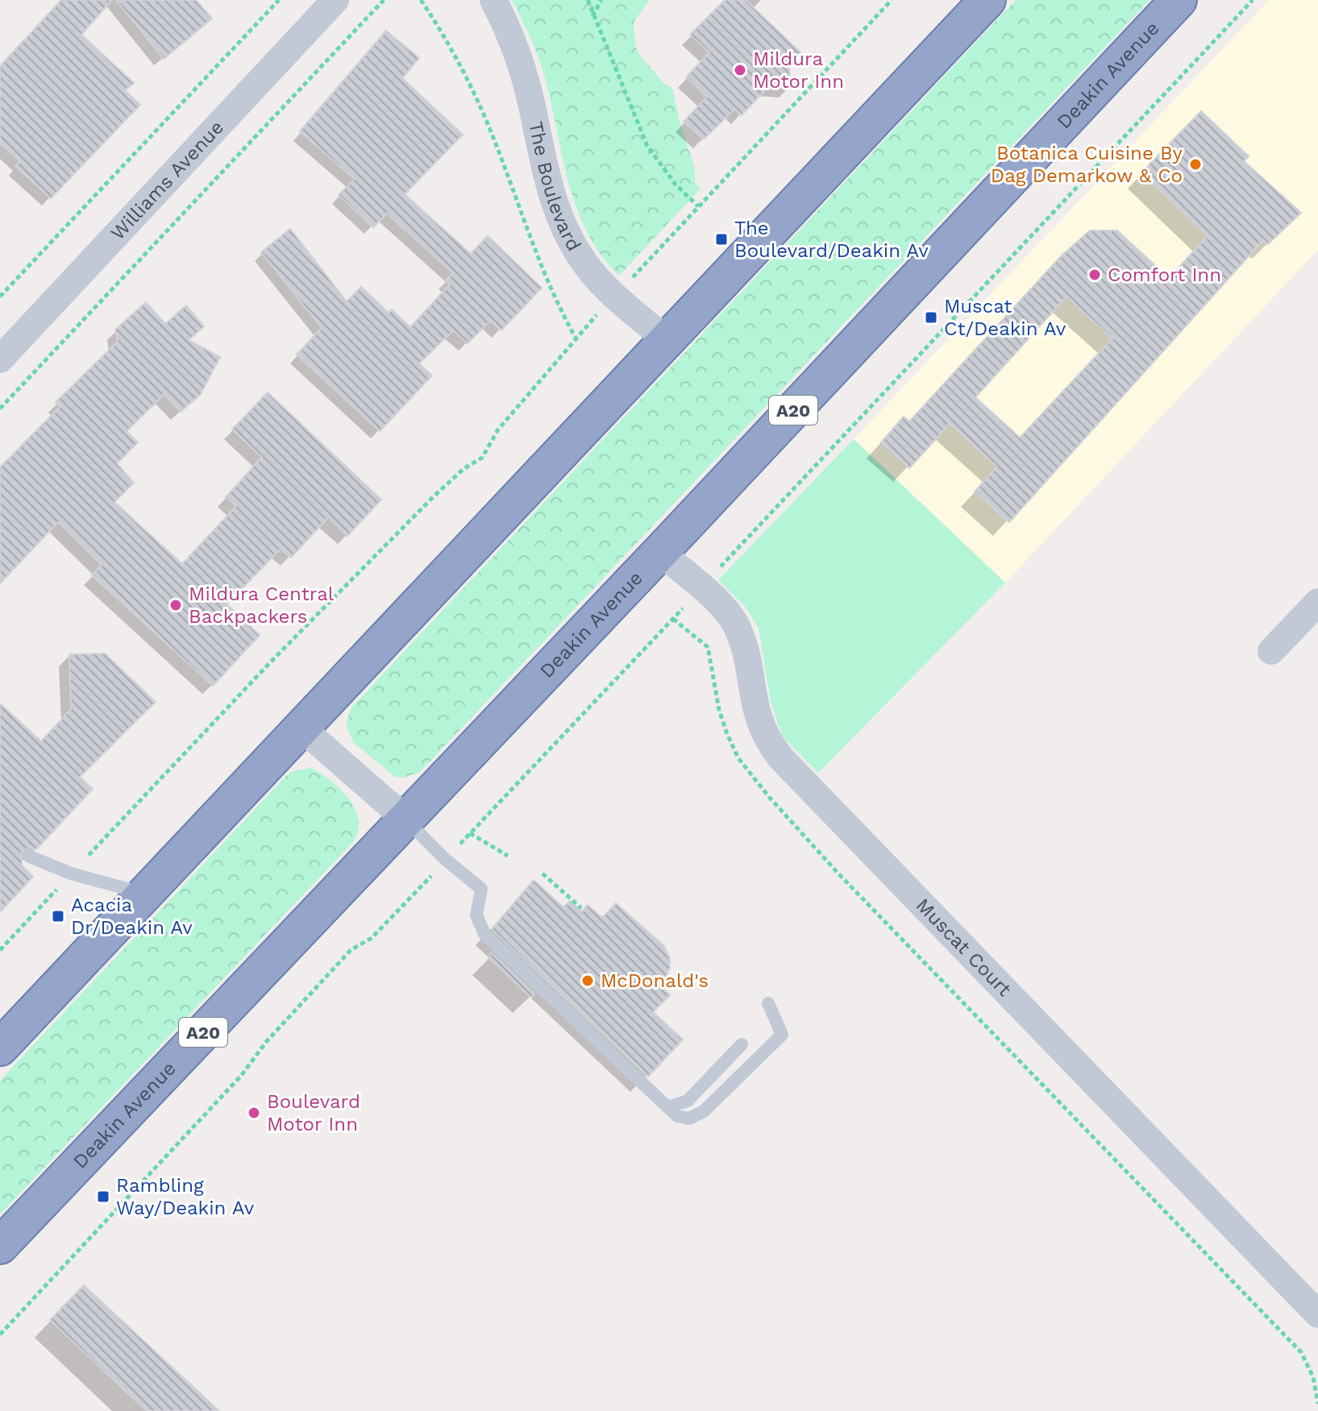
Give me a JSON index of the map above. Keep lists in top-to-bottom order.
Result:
{
  "streets": {
    "highway": ["Deakin Avenue", "A20"],
    "street": ["Williams Avenue", "The Boulevard", "Muscat Court"]
  },
  "crossings": [
    ["Deakin Avenue", "Muscat Court"]
  ],
  "places": {
    "other": [
      "Mildura Motor Inn",
      "Botanica Cuisine By Dag Demarkow & Co",
      "Comfort Inn",
      "Mildura Central Backpackers",
      "McDonald's",
      "Boulevard Motor Inn"
    ],
    "transit": [
      "The Boulevard/Deakin Av",
      "Muscat Ct/Deakin Av",
      "Acacia Dr/Deakin Av",
      "Rambling Way/Deakin Av"
    ]
  }
}
